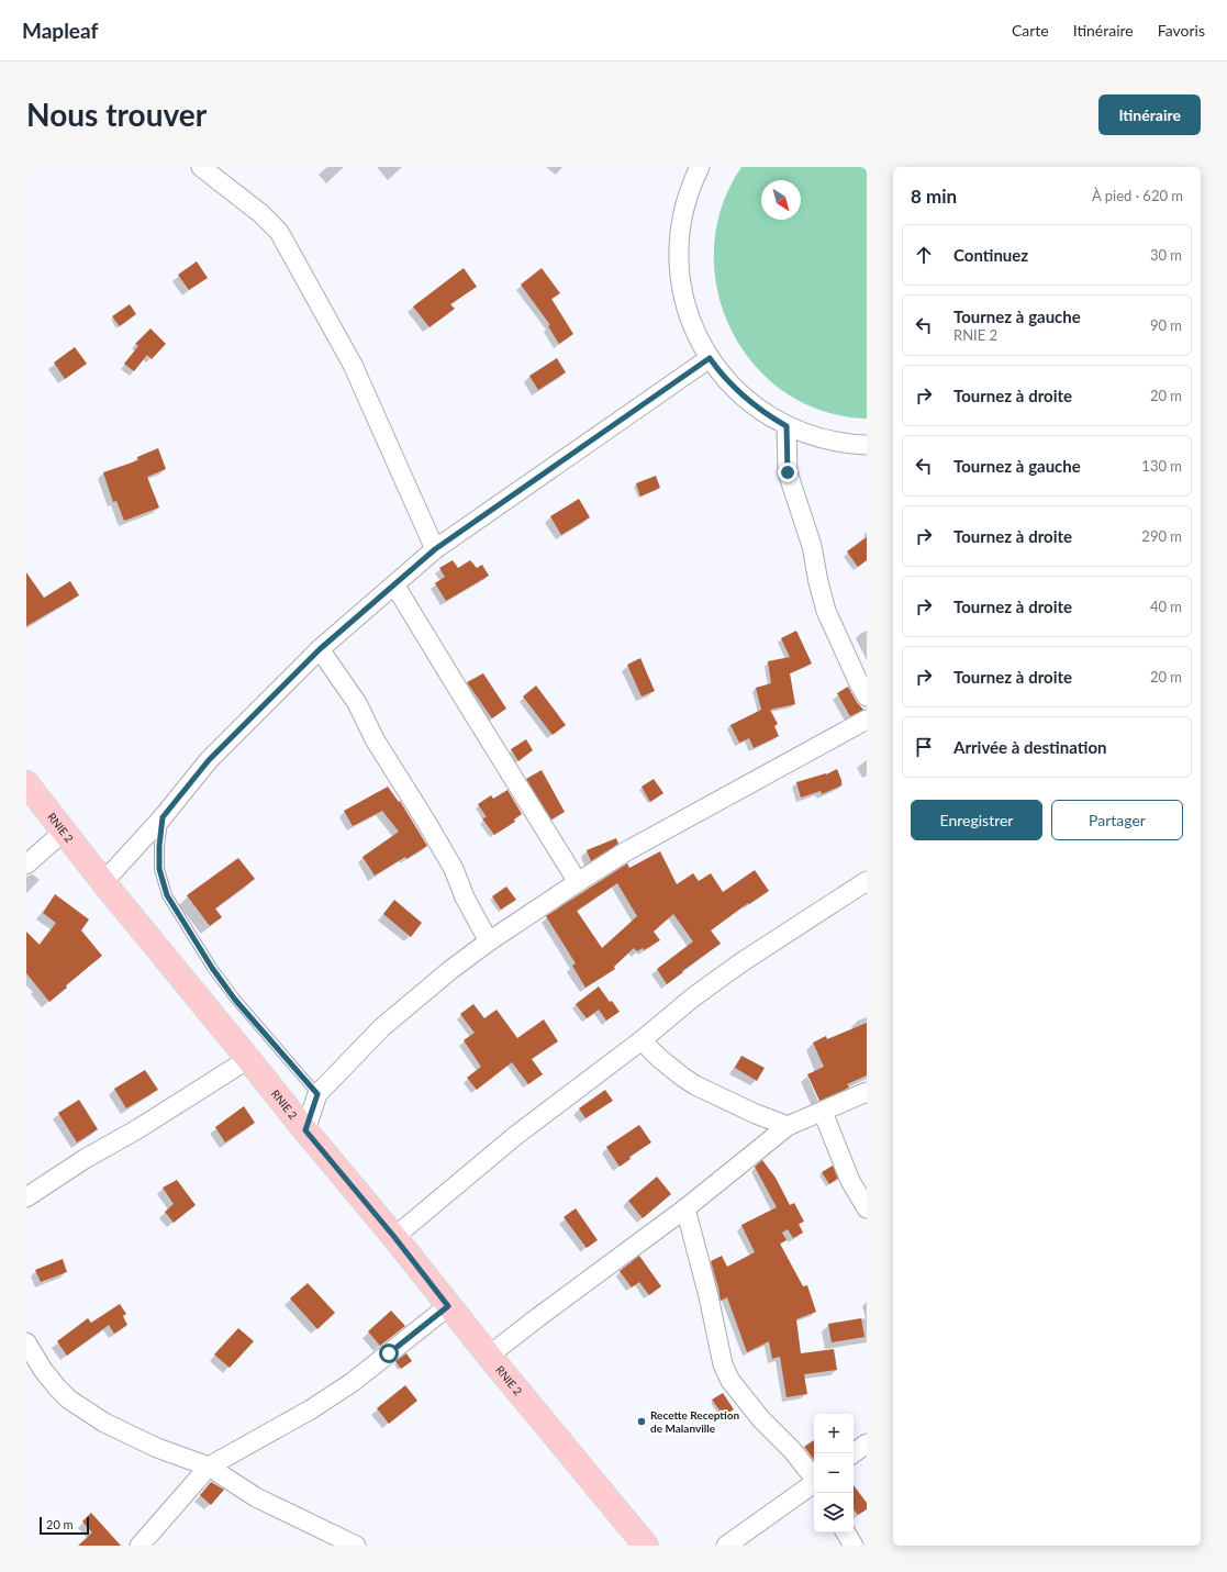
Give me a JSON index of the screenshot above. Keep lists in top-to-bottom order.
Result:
{
  "streets": {
    "main road": ["RNIE 2"]
  },
  "places": ["Recette Reception de Malanville"],
  "scale_bar": "20 m",
  "north": "bottom right",
  "page": {
    "header": "Mapleaf",
    "nav": ["Carte", "Itinéraire", "Favoris"],
    "buttons": [
      "Itinéraire",
      ["Enregistrer", "Partager"]
    ],
    "title": "Nous trouver",
    "heading": ["8 min", "À pied · 620 m"],
    "list": [
      ["Continuez", "30 m"],
      ["Tournez à gauche", "RNIE 2", "90 m"],
      ["Tournez à droite", "20 m"],
      ["Tournez à gauche", "130 m"],
      ["Tournez à droite", "290 m"],
      ["Tournez à droite", "40 m"],
      ["Tournez à droite", "20 m"],
      "Arrivée à destination"
    ],
    "map_buttons": ["+", "−"],
    "scale": "20 m"
  }
}
